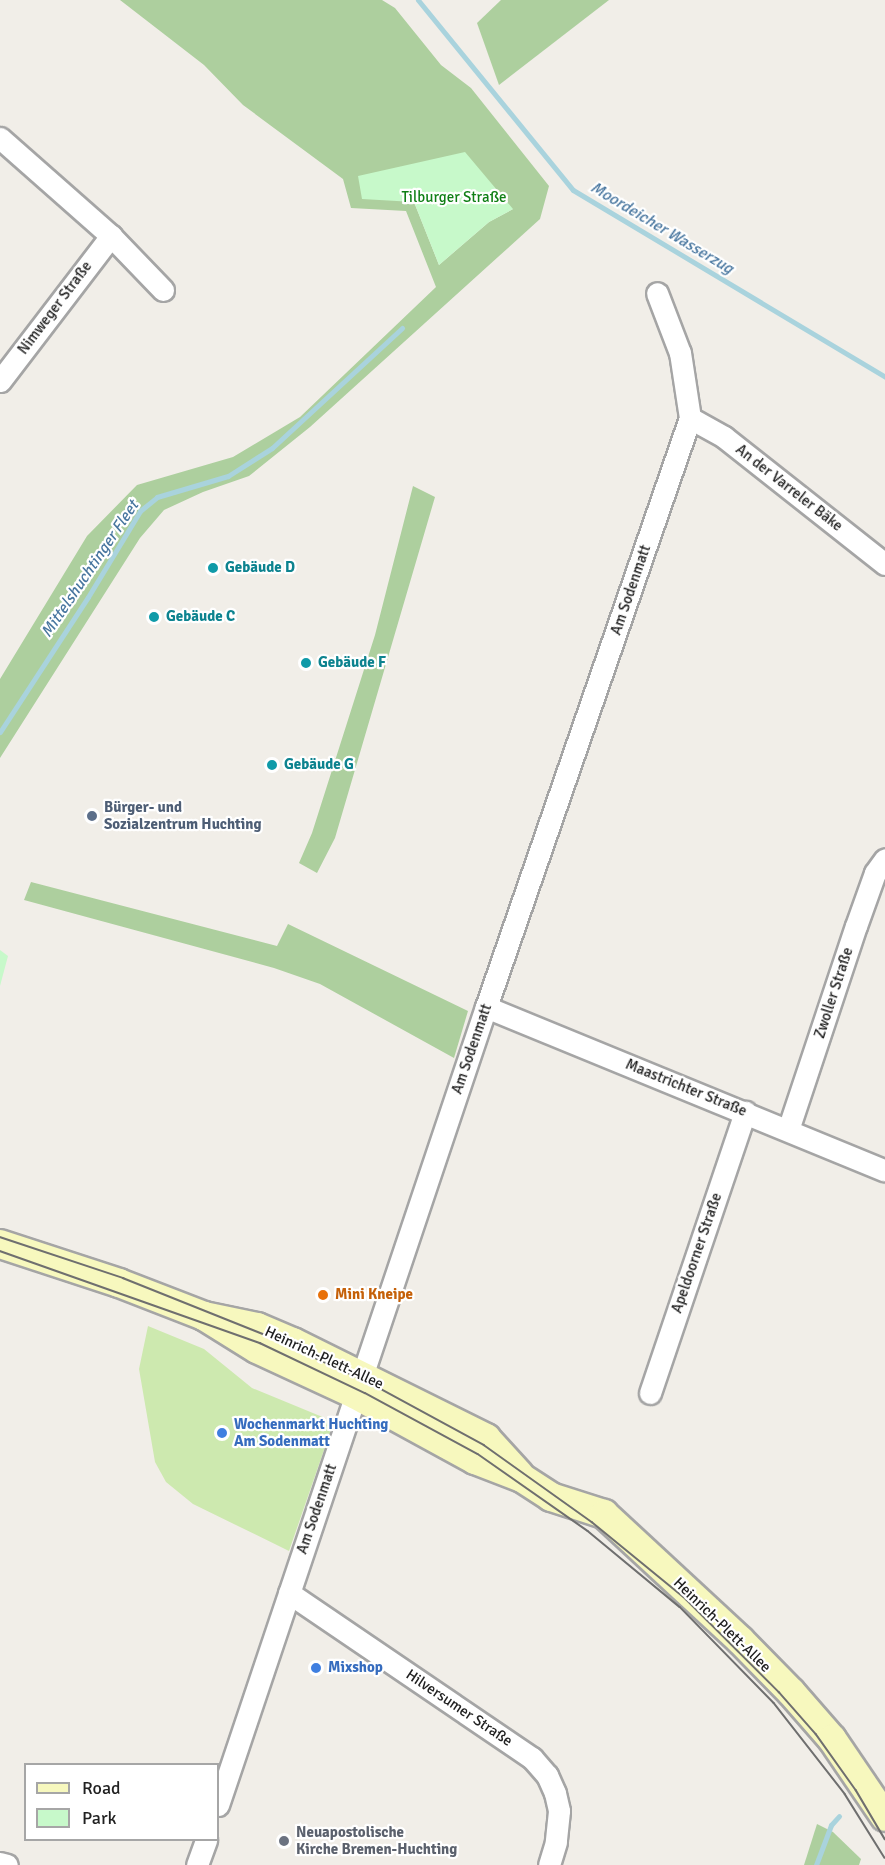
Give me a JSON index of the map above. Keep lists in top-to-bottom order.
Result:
{
  "streets": {
    "main road": ["Heinrich-Plett-Allee"],
    "street": [
      "Nimweger Straße",
      "An der Varreler Bäke",
      "Am Sodenmatt",
      "Zwoller Straße",
      "Maastrichter Straße",
      "Apeldoorner Straße",
      "Hilversumer Straße"
    ]
  },
  "crossings": [
    ["An der Varreler Bäke", "Am Sodenmatt"],
    ["Am Sodenmatt", "Maastrichter Straße"],
    ["Am Sodenmatt", "Heinrich-Plett-Allee"],
    ["Am Sodenmatt", "Hilversumer Straße"],
    ["Zwoller Straße", "Maastrichter Straße"],
    ["Maastrichter Straße", "Apeldoorner Straße"]
  ],
  "water": ["Moordeicher Wasserzug", "Mittelshuchtinger Fleet"],
  "parks": ["Tilburger Straße"],
  "places": [
    "Gebäude D",
    "Gebäude C",
    "Gebäude F",
    "Gebäude G",
    "Bürger- und Sozialzentrum Huchting",
    "Mini Kneipe",
    "Wochenmarkt Huchting Am Sodenmatt",
    "Mixshop",
    "Neuapostolische Kirche Bremen-Huchting"
  ],
  "legend": ["Road", "Park"]
}
